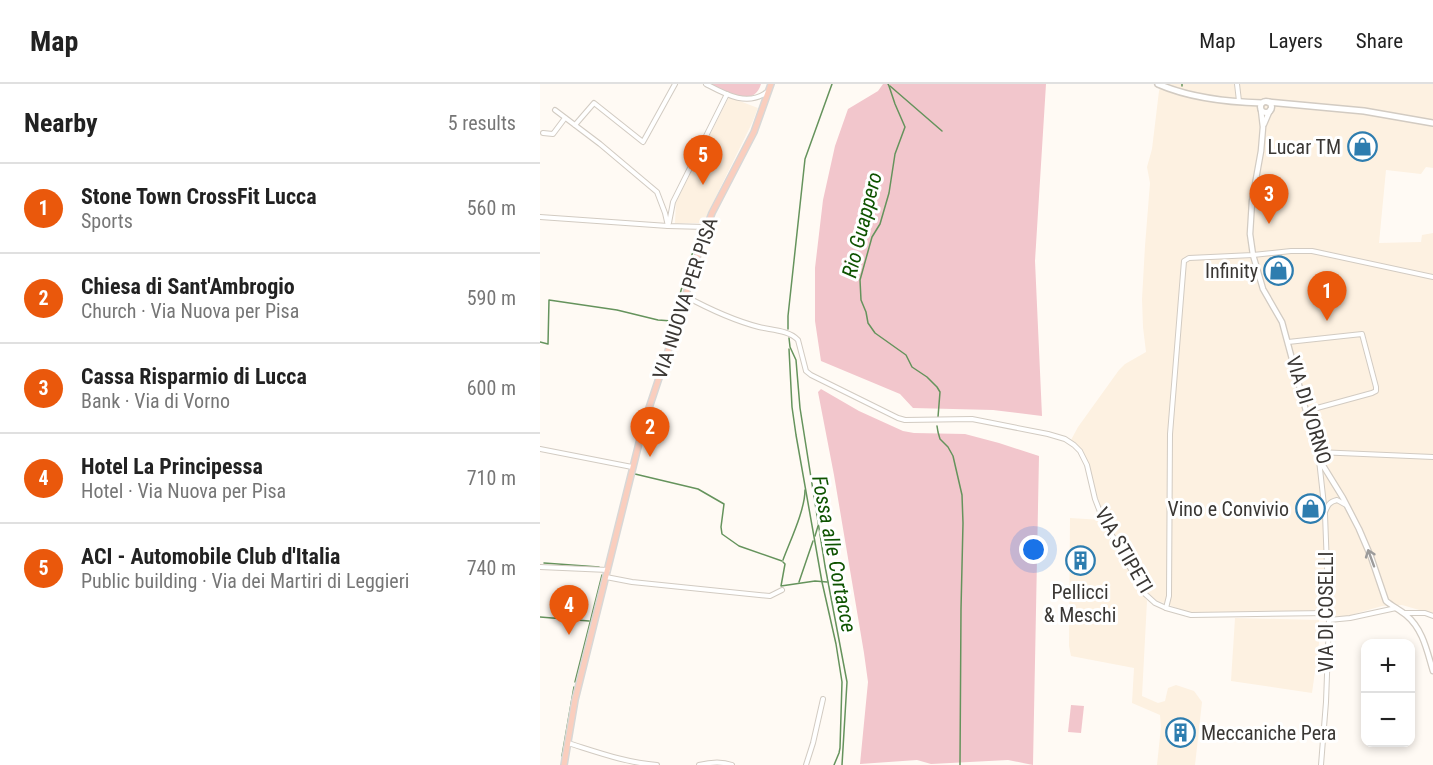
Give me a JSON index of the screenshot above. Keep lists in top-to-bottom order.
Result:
{
  "streets": {
    "main road": ["VIA NUOVA PER PISA"],
    "street": ["VIA DI VORNO", "VIA STIPETI", "VIA DI COSELLI"]
  },
  "crossings": [
    ["VIA NUOVA PER PISA", "VIA STIPETI"],
    ["VIA DI VORNO", "VIA DI COSELLI"],
    ["VIA STIPETI", "VIA DI COSELLI"]
  ],
  "water": ["Rio Guappero", "Fossa alle Cortacce"],
  "places": {
    "shop": ["Lucar TM", "Infinity", "Vino e Convivio"],
    "building": ["Pellicci & Meschi", "Meccaniche Pera"]
  },
  "page": {
    "header": "Map",
    "nav": ["Map", "Layers", "Share"],
    "heading": ["Nearby", "5 results"],
    "pins": [
      "5",
      "3",
      "1",
      "2",
      "4"
    ],
    "list": [
      {
        "mark": "1",
        "name": "Stone Town CrossFit Lucca",
        "note": "Sports",
        "value": "560 m"
      },
      {
        "mark": "2",
        "name": "Chiesa di Sant'Ambrogio",
        "note": "Church · Via Nuova per Pisa",
        "value": "590 m"
      },
      {
        "mark": "3",
        "name": "Cassa Risparmio di Lucca",
        "note": "Bank · Via di Vorno",
        "value": "600 m"
      },
      {
        "mark": "4",
        "name": "Hotel La Principessa",
        "note": "Hotel · Via Nuova per Pisa",
        "value": "710 m"
      },
      {
        "mark": "5",
        "name": "ACI - Automobile Club d'Italia",
        "note": "Public building · Via dei Martiri di Leggieri",
        "value": "740 m"
      }
    ],
    "map_buttons": ["+", "−"]
  }
}
